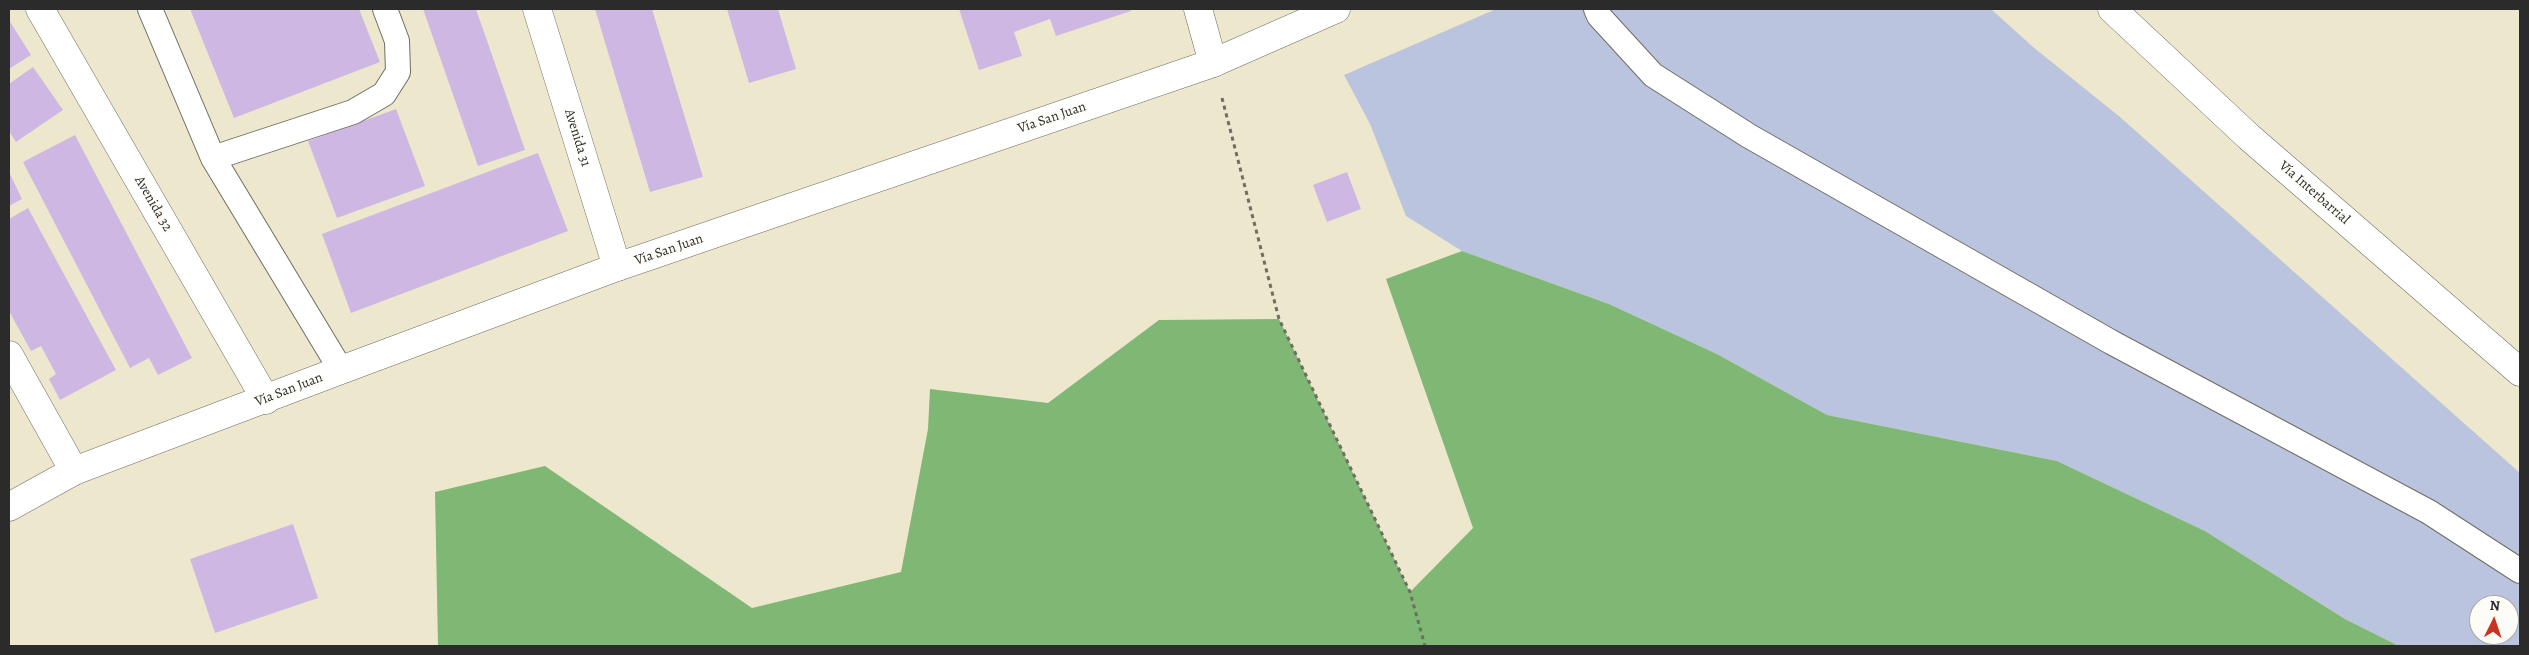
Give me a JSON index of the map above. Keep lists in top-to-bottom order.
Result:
{
  "streets": {
    "street": [
      "Vía San Juan",
      "Avenida 31",
      "Vía Interbarrial",
      "Avenida 32"
    ]
  },
  "crossings": [
    ["Vía San Juan", "Avenida 31"],
    ["Vía San Juan", "Avenida 32"]
  ],
  "north": "top"
}
